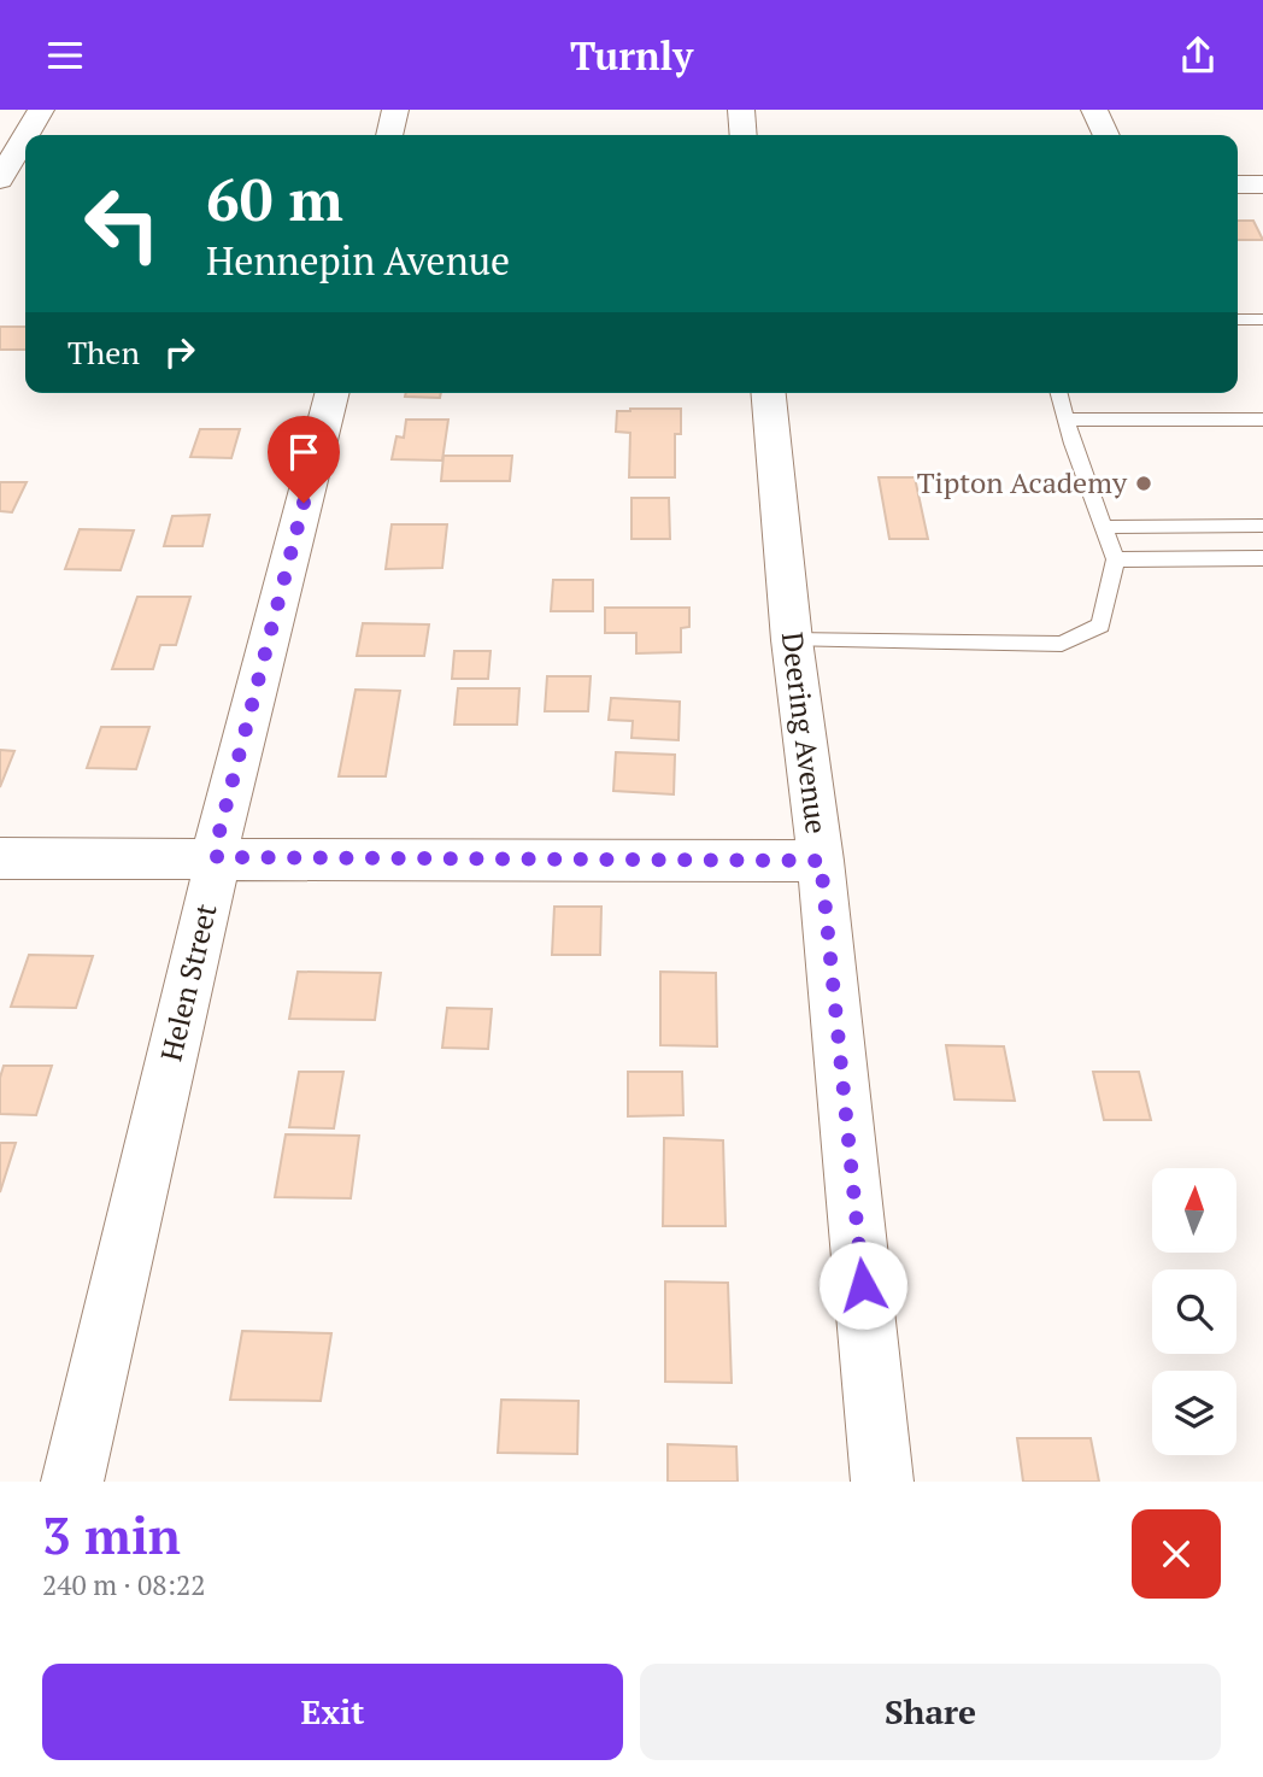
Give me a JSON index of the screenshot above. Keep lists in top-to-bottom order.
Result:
{
  "streets": {
    "street": ["Deering Avenue", "Helen Street"]
  },
  "places": ["Tipton Academy"],
  "north": "top",
  "page": {
    "header": "Turnly",
    "turn": ["60 m", "Hennepin Avenue"],
    "then": "Then",
    "heading": ["3 min", "240 m · 08:22"],
    "buttons": ["Exit", "Share"]
  }
}
